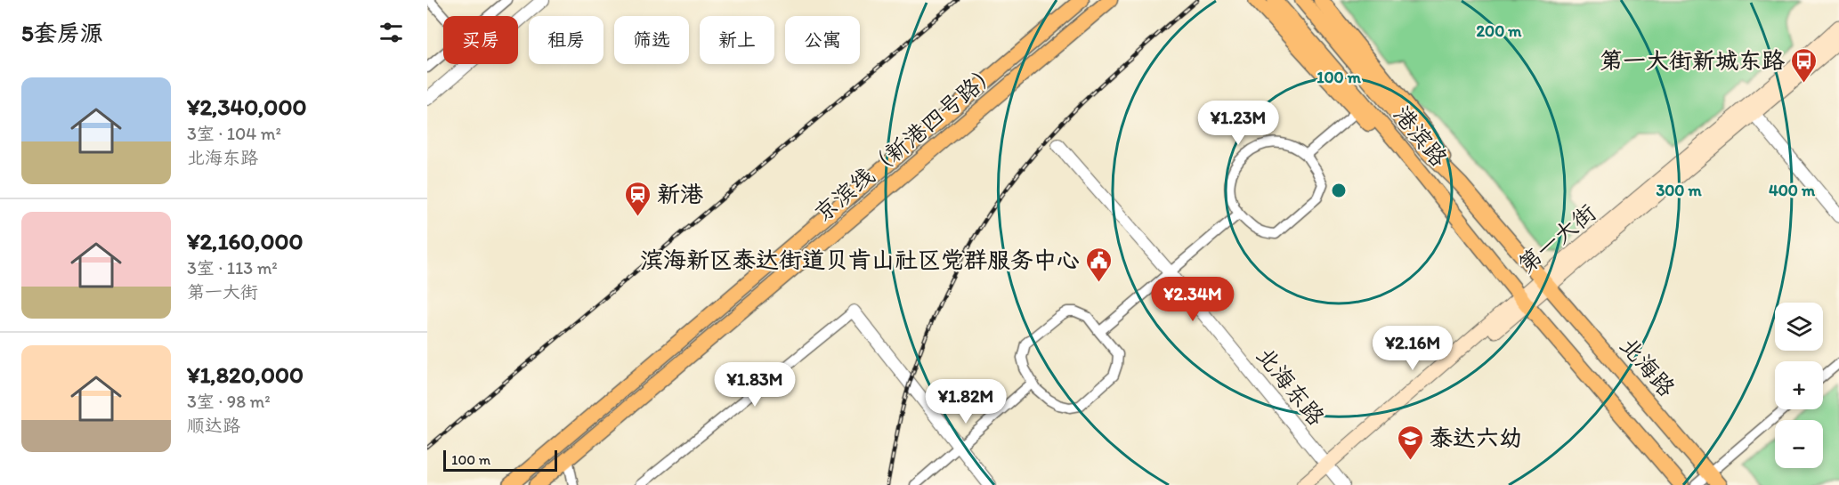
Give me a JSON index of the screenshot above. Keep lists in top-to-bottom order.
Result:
{
  "streets": {
    "main road": [
      "港滨路",
      "京滨线（新港四号路）",
      "第一大街",
      "北海路"
    ],
    "street": ["北海东路"]
  },
  "crossings": [
    ["港滨路", "第一大街"],
    ["第一大街", "北海路"],
    ["第一大街", "北海东路"]
  ],
  "places": {
    "bus stop": ["第一大街新城东路"],
    "station": ["新港"],
    "public building": ["滨海新区泰达街道贝肯山社区党群服务中心"],
    "school or university": ["泰达六幼"]
  },
  "scale_bar": "100 m",
  "page": {
    "heading": "5套房源",
    "chip": [
      "买房",
      "租房",
      "筛选",
      "新上",
      "公寓"
    ],
    "list": [
      {
        "name": "¥2,340,000",
        "note": "3室 · 104 m² · 北海东路"
      },
      {
        "name": "¥2,160,000",
        "note": "3室 · 113 m² · 第一大街"
      },
      {
        "name": "¥1,820,000",
        "note": "3室 · 98 m² · 顺达路"
      }
    ],
    "price": [
      "¥1.23M",
      "¥2.34M",
      "¥2.16M",
      "¥1.83M",
      "¥1.82M"
    ],
    "map_buttons": ["+", "−"],
    "scale": "100 m"
  },
  "rings": [
    "200 m",
    "100 m",
    "300 m",
    "400 m"
  ]
}
